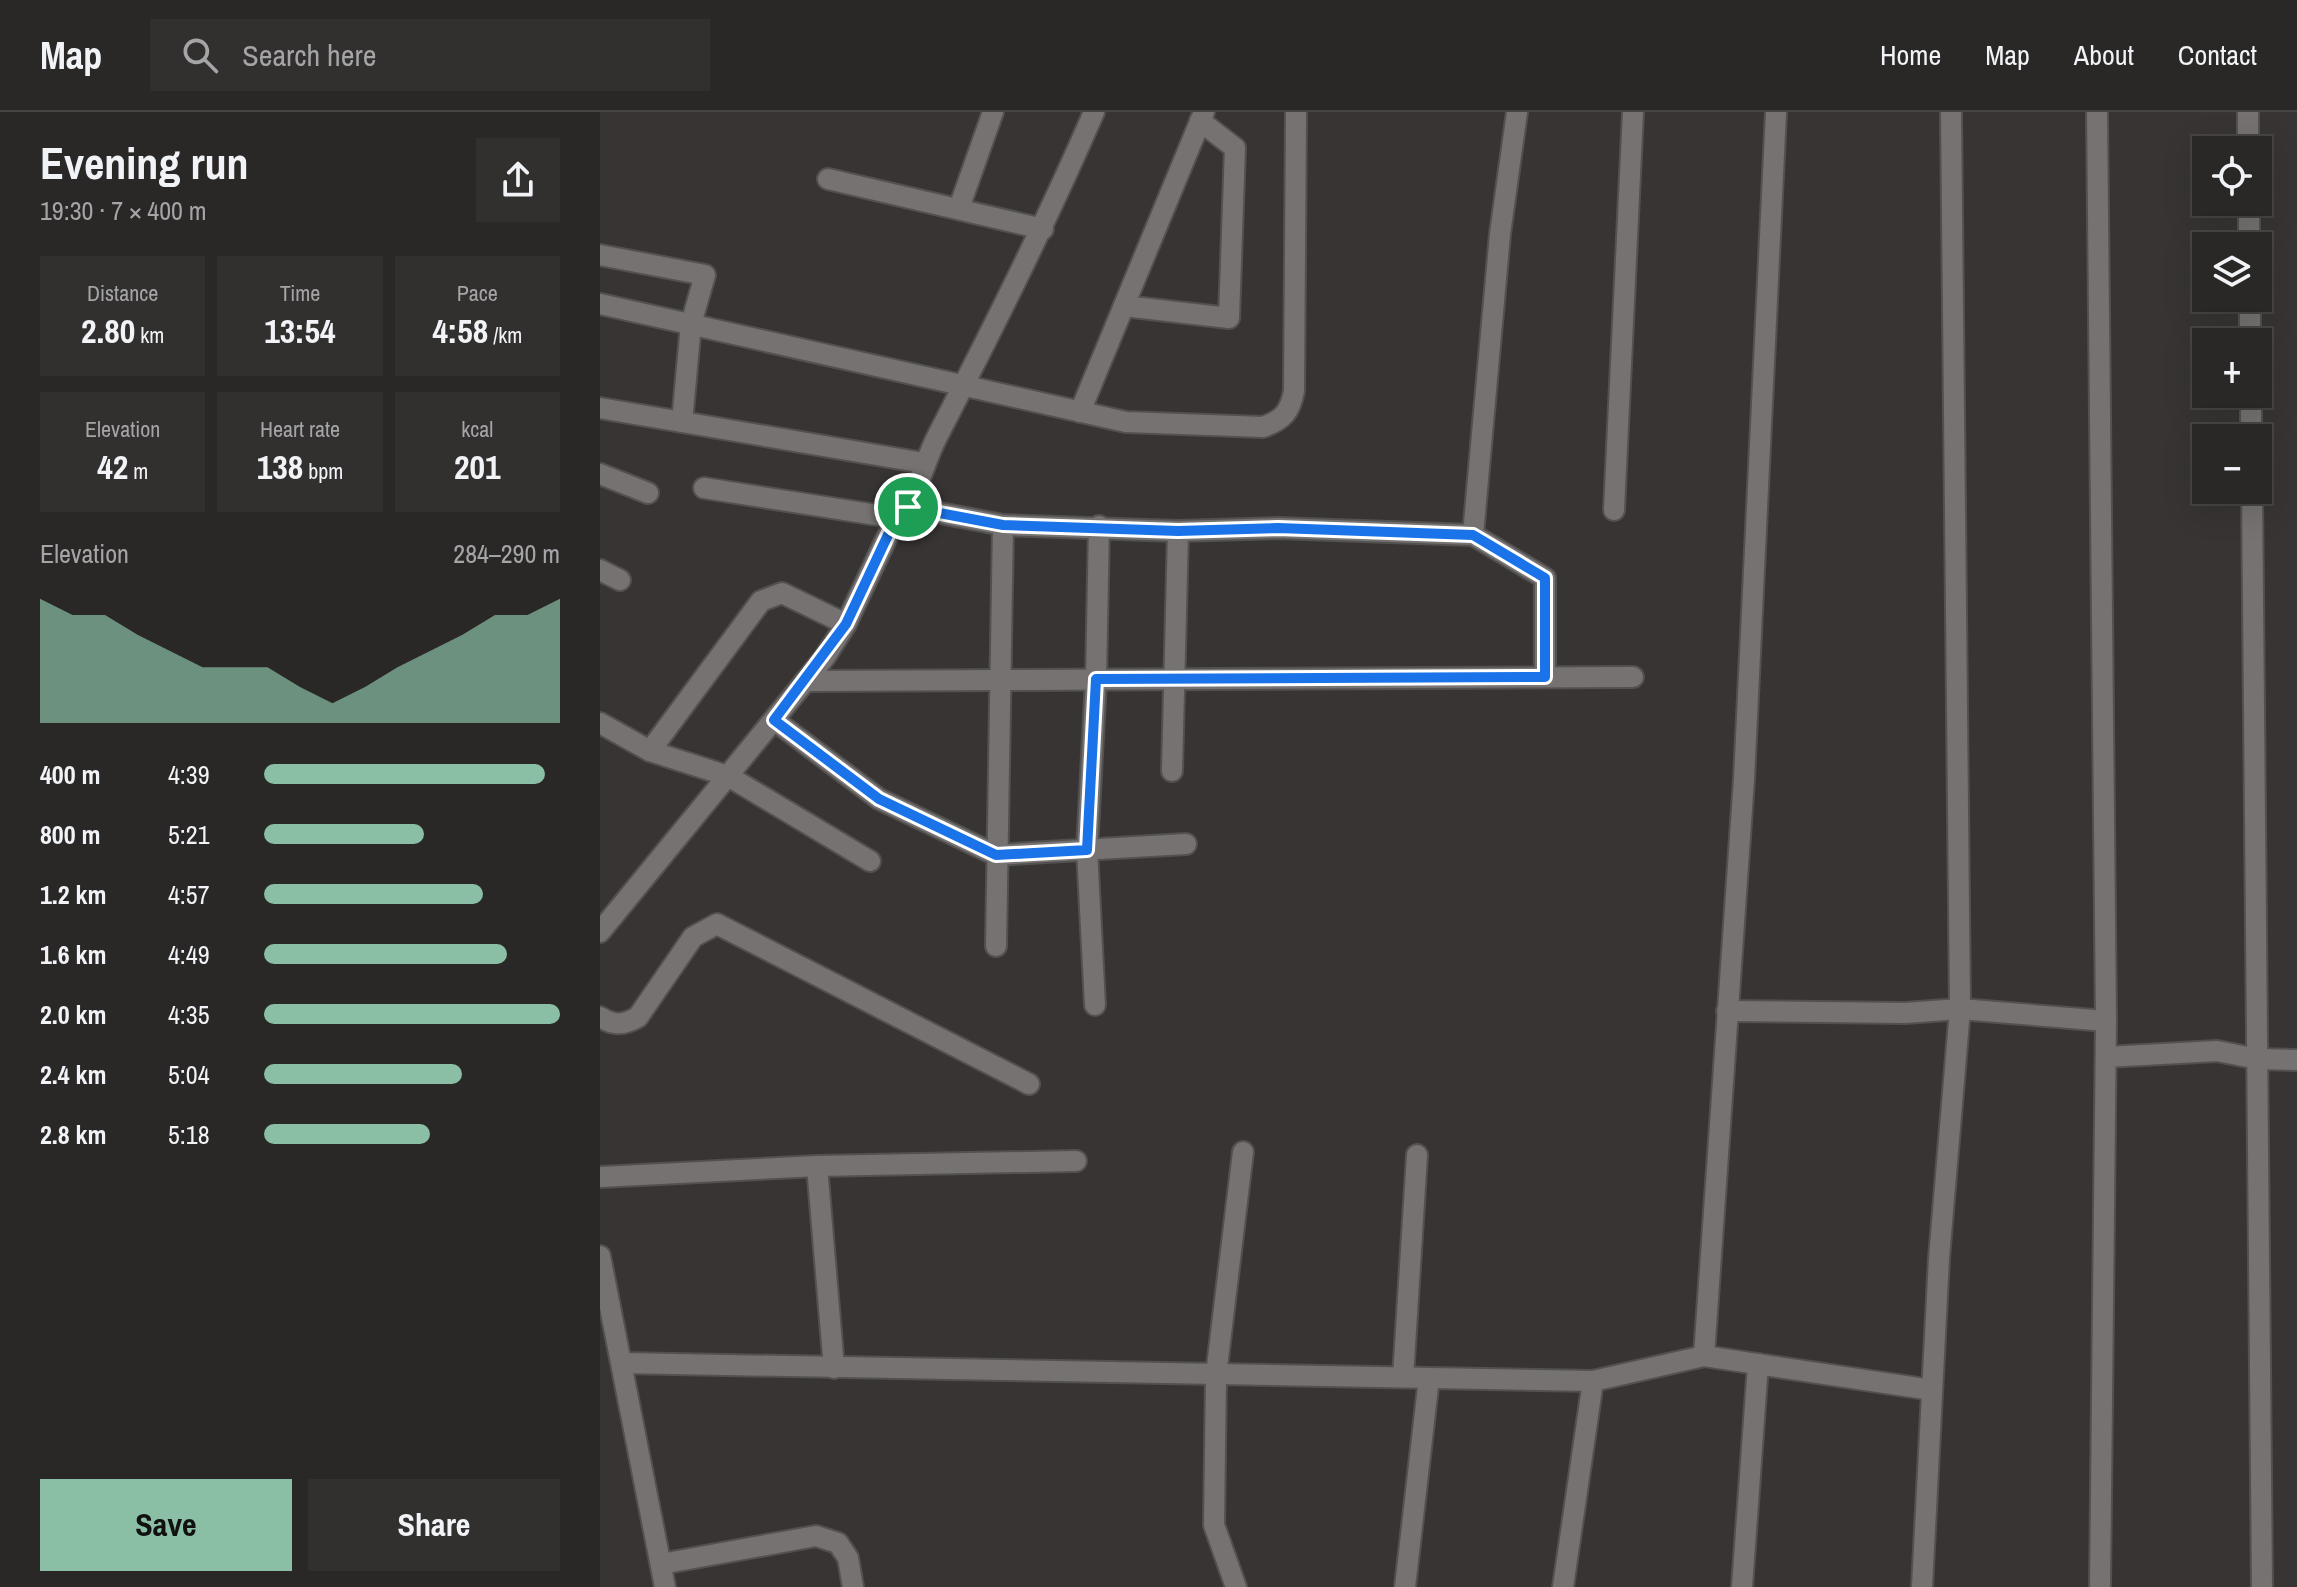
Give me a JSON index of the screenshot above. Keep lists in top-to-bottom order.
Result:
{
  "page": {
    "header": "Map",
    "search": "Search here",
    "nav": [
      "Home",
      "Map",
      "About",
      "Contact"
    ],
    "heading": ["Evening run", "19:30 · 7 × 400 m"],
    "map_buttons": ["+", "−"],
    "stats": [
      ["Distance", "2.80 km"],
      ["Time", "13:54"],
      ["Pace", "4:58 /km"],
      ["Elevation", "42 m"],
      ["Heart rate", "138 bpm"],
      ["kcal", "201"]
    ],
    "chart": ["Elevation", "284–290 m"],
    "list": [
      {
        "name": "400 m",
        "note": "4:39"
      },
      {
        "name": "800 m",
        "note": "5:21"
      },
      {
        "name": "1.2 km",
        "note": "4:57"
      },
      {
        "name": "1.6 km",
        "note": "4:49"
      },
      {
        "name": "2.0 km",
        "note": "4:35"
      },
      {
        "name": "2.4 km",
        "note": "5:04"
      },
      {
        "name": "2.8 km",
        "note": "5:18"
      }
    ],
    "buttons": ["Save", "Share"]
  }
}
